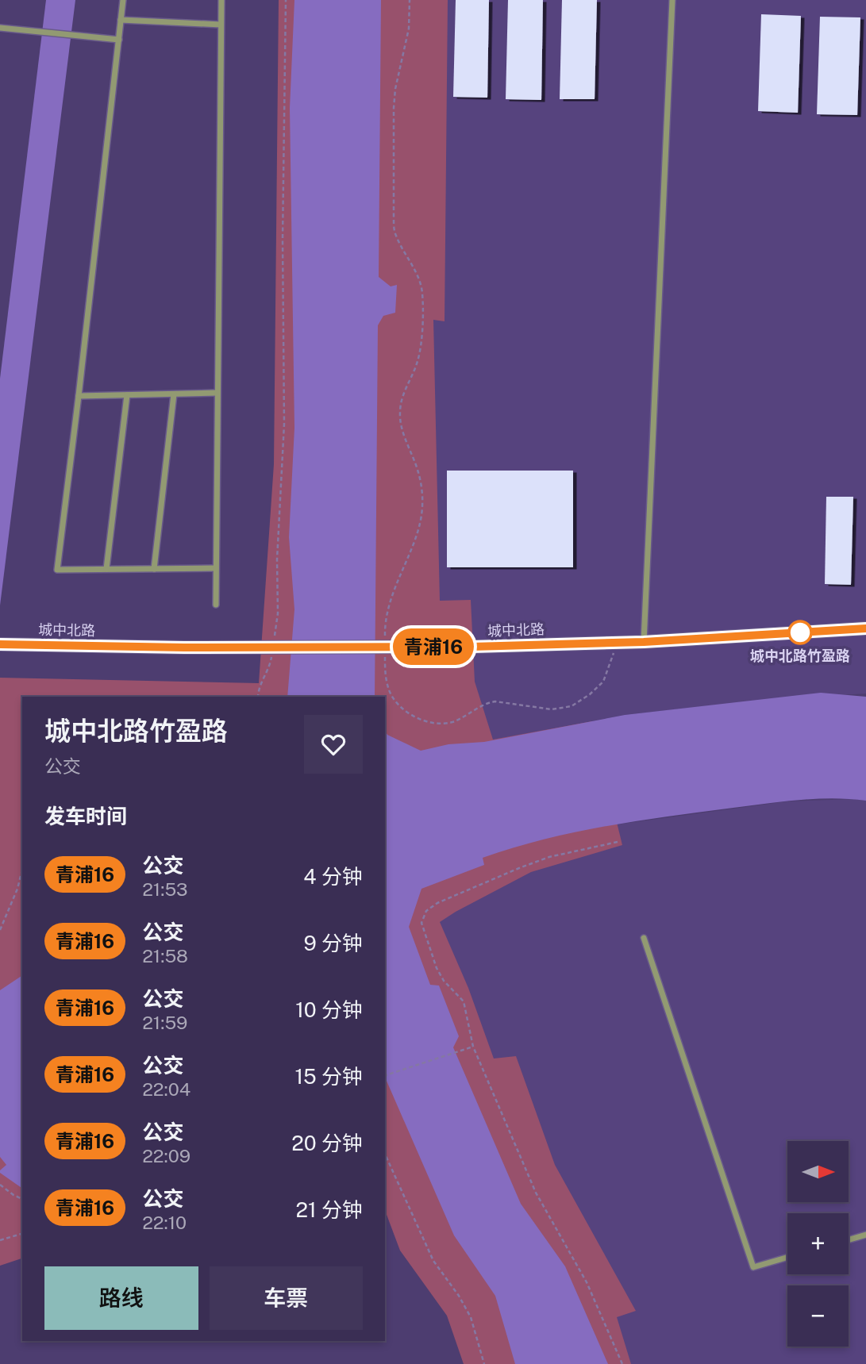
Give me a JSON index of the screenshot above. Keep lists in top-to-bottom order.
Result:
{
  "streets": {
    "street": ["城中北路"]
  },
  "places": ["城中北路竹盈路"],
  "lines": ["bus line 青浦16"],
  "north": "right",
  "page": {
    "on_map": "青浦16",
    "heading": [
      ["城中北路竹盈路", "公交"],
      "发车时间"
    ],
    "list": [
      {
        "mark": "青浦16",
        "name": "公交",
        "note": "21:53",
        "value": "4 分钟"
      },
      {
        "mark": "青浦16",
        "name": "公交",
        "note": "21:58",
        "value": "9 分钟"
      },
      {
        "mark": "青浦16",
        "name": "公交",
        "note": "21:59",
        "value": "10 分钟"
      },
      {
        "mark": "青浦16",
        "name": "公交",
        "note": "22:04",
        "value": "15 分钟"
      },
      {
        "mark": "青浦16",
        "name": "公交",
        "note": "22:09",
        "value": "20 分钟"
      },
      {
        "mark": "青浦16",
        "name": "公交",
        "note": "22:10",
        "value": "21 分钟"
      }
    ],
    "map_buttons": ["+", "−"],
    "buttons": ["路线", "车票"]
  }
}
